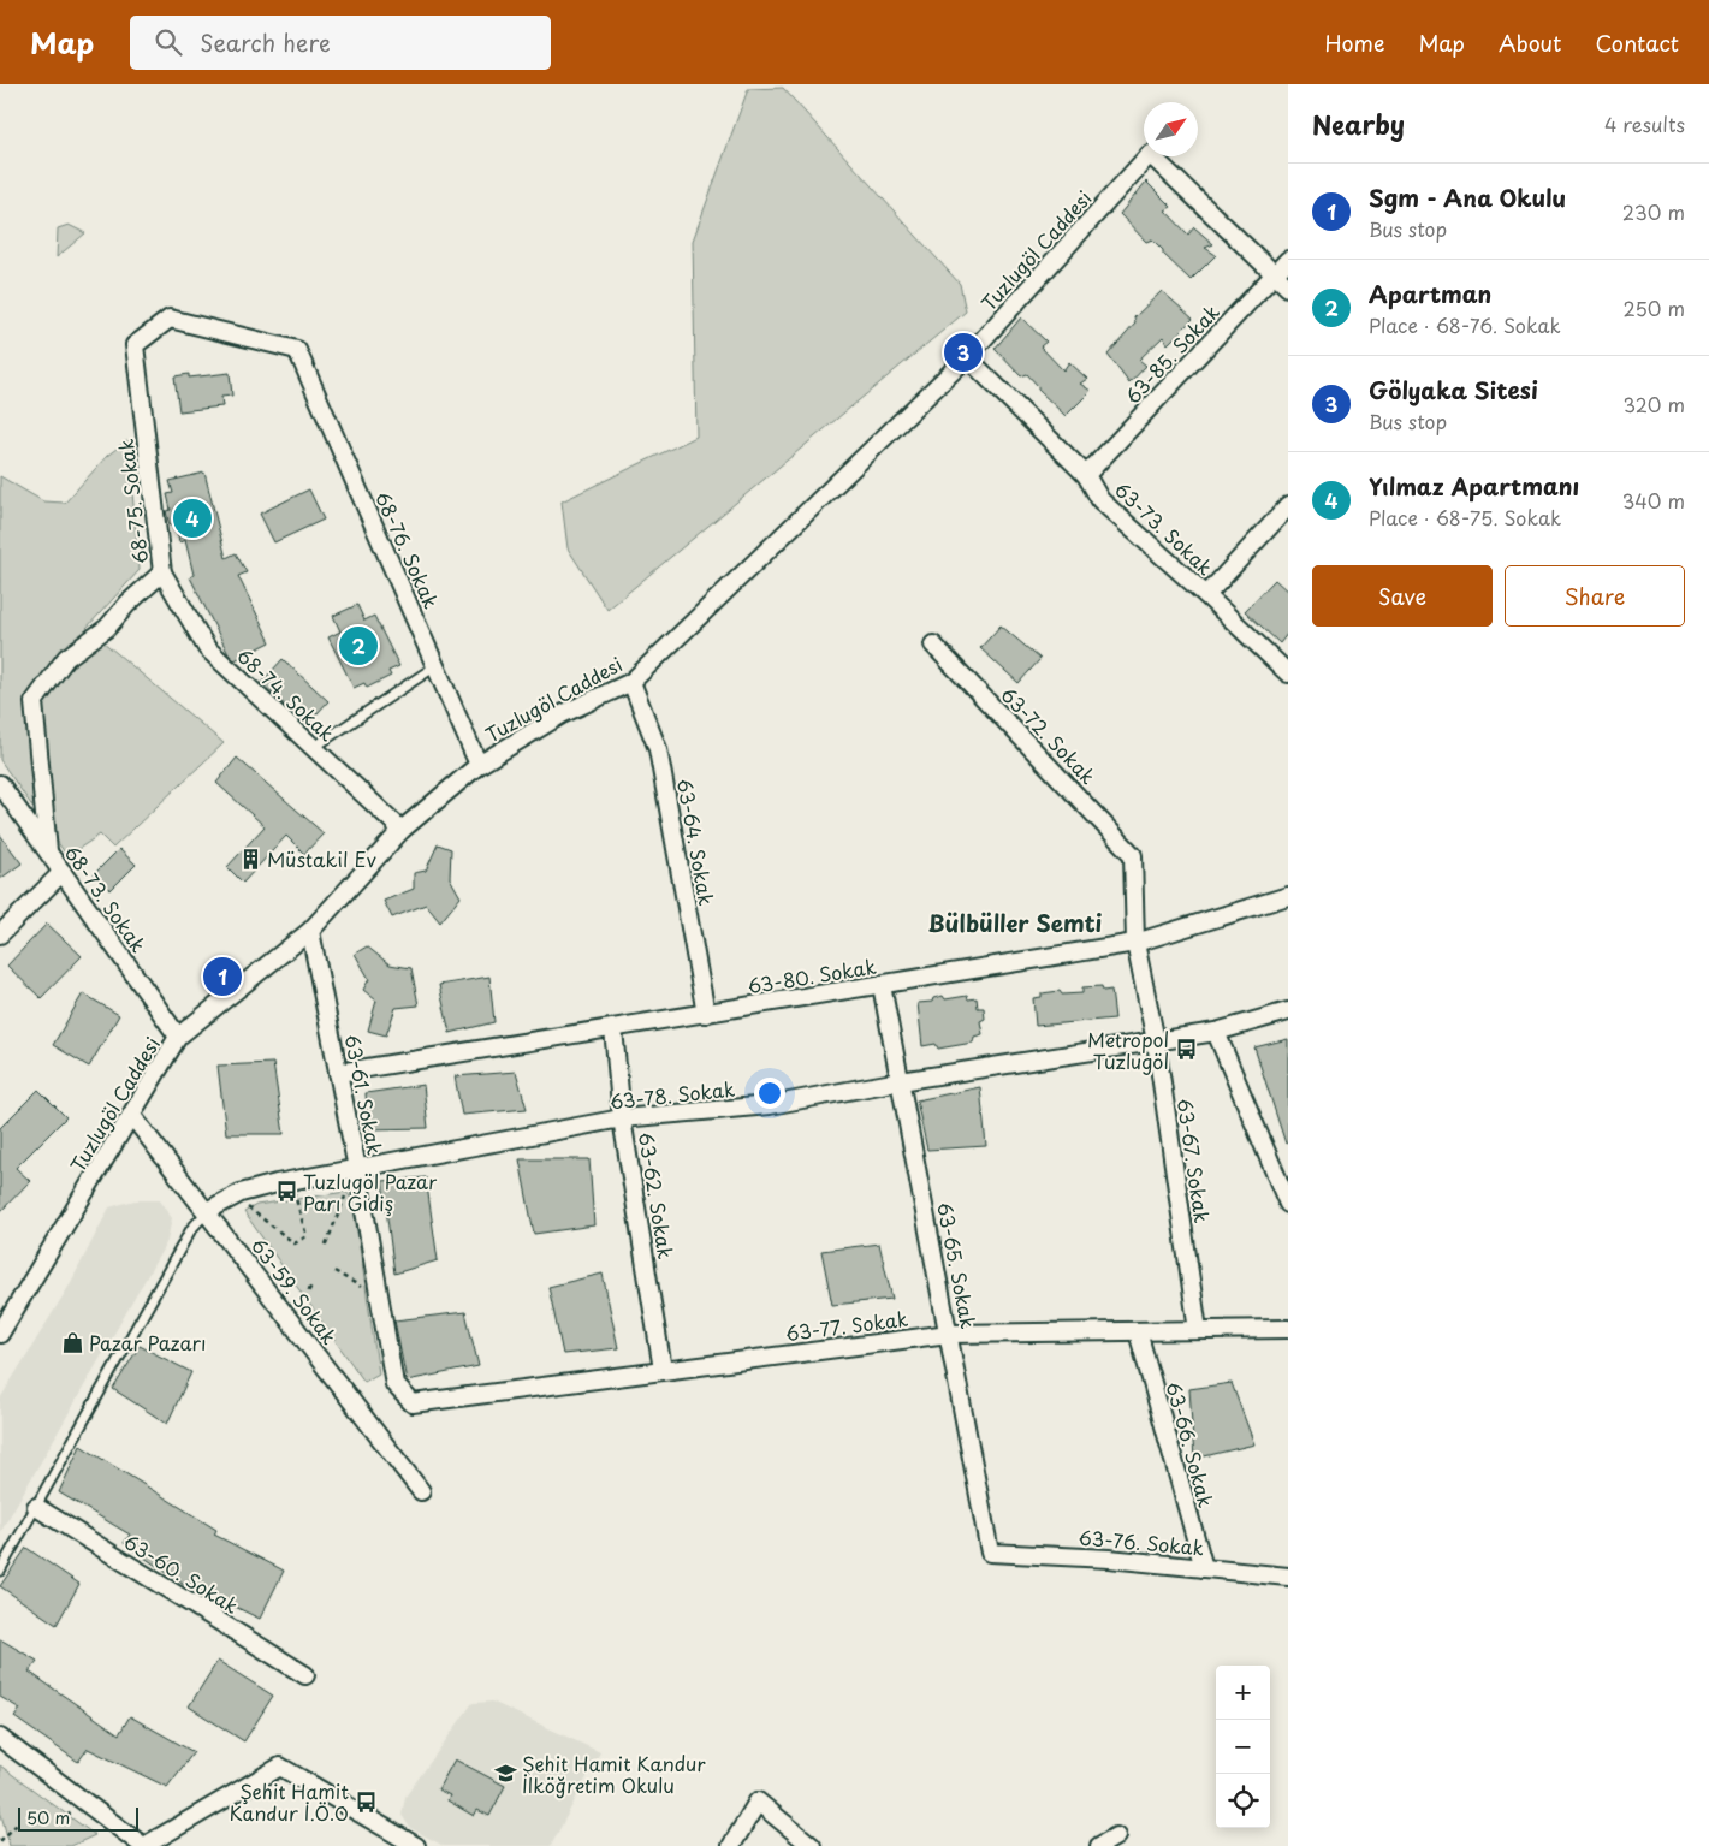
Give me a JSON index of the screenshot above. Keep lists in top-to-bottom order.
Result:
{
  "streets": {
    "street": [
      "Tuzlugöl Caddesi",
      "63-85. Sokak",
      "68-75. Sokak",
      "63-73. Sokak",
      "68-76. Sokak",
      "68-74. Sokak",
      "63-72. Sokak",
      "63-64. Sokak",
      "68-73. Sokak",
      "63-80. Sokak",
      "63-61. Sokak",
      "63-78. Sokak",
      "63-67. Sokak",
      "63-62. Sokak",
      "63-65. Sokak",
      "63-59. Sokak",
      "63-77. Sokak",
      "63-66. Sokak",
      "63-76. Sokak",
      "63-60. Sokak"
    ]
  },
  "crossings": [
    ["Tuzlugöl Caddesi", "63-85. Sokak"],
    ["Tuzlugöl Caddesi", "63-73. Sokak"],
    ["Tuzlugöl Caddesi", "68-76. Sokak"],
    ["Tuzlugöl Caddesi", "68-74. Sokak"],
    ["Tuzlugöl Caddesi", "63-64. Sokak"],
    ["Tuzlugöl Caddesi", "68-73. Sokak"],
    ["Tuzlugöl Caddesi", "63-61. Sokak"],
    ["Tuzlugöl Caddesi", "63-59. Sokak"],
    ["63-85. Sokak", "63-73. Sokak"],
    ["68-75. Sokak", "68-76. Sokak"],
    ["68-75. Sokak", "68-74. Sokak"],
    ["68-75. Sokak", "68-73. Sokak"],
    ["63-72. Sokak", "63-67. Sokak"],
    ["63-64. Sokak", "63-80. Sokak"],
    ["63-80. Sokak", "63-61. Sokak"],
    ["63-80. Sokak", "63-67. Sokak"],
    ["63-80. Sokak", "63-62. Sokak"],
    ["63-80. Sokak", "63-65. Sokak"],
    ["63-61. Sokak", "63-78. Sokak"],
    ["63-61. Sokak", "63-77. Sokak"],
    ["63-78. Sokak", "63-67. Sokak"],
    ["63-78. Sokak", "63-62. Sokak"],
    ["63-78. Sokak", "63-65. Sokak"],
    ["63-78. Sokak", "63-59. Sokak"],
    ["63-67. Sokak", "63-77. Sokak"],
    ["63-62. Sokak", "63-77. Sokak"],
    ["63-65. Sokak", "63-77. Sokak"],
    ["63-65. Sokak", "63-76. Sokak"],
    ["63-77. Sokak", "63-66. Sokak"],
    ["63-66. Sokak", "63-76. Sokak"]
  ],
  "districts": ["Bülbüller Semti"],
  "places": {
    "building": ["Müstakil Ev"],
    "bus stop": ["Metropol Tuzlugöl", "Tuzlugöl Pazar Parı Gidiş", "Şehit Hamit Kandur İ.Ö.O"],
    "shop": ["Pazar Pazarı"],
    "school or university": ["Şehit Hamit Kandur İlköğretim Okulu"]
  },
  "scale_bar": "50 m",
  "north": "top right",
  "page": {
    "header": "Map",
    "search": "Search here",
    "nav": [
      "Home",
      "Map",
      "About",
      "Contact"
    ],
    "heading": ["Nearby", "4 results"],
    "list": [
      {
        "mark": "1",
        "name": "Sgm - Ana Okulu",
        "note": "Bus stop",
        "value": "230 m"
      },
      {
        "mark": "2",
        "name": "Apartman",
        "note": "Place · 68-76. Sokak",
        "value": "250 m"
      },
      {
        "mark": "3",
        "name": "Gölyaka Sitesi",
        "note": "Bus stop",
        "value": "320 m"
      },
      {
        "mark": "4",
        "name": "Yılmaz Apartmanı",
        "note": "Place · 68-75. Sokak",
        "value": "340 m"
      }
    ],
    "pins": [
      "3",
      "4",
      "2",
      "1"
    ],
    "buttons": ["Save", "Share"],
    "map_buttons": ["+", "−"],
    "scale": "50 m"
  }
}
